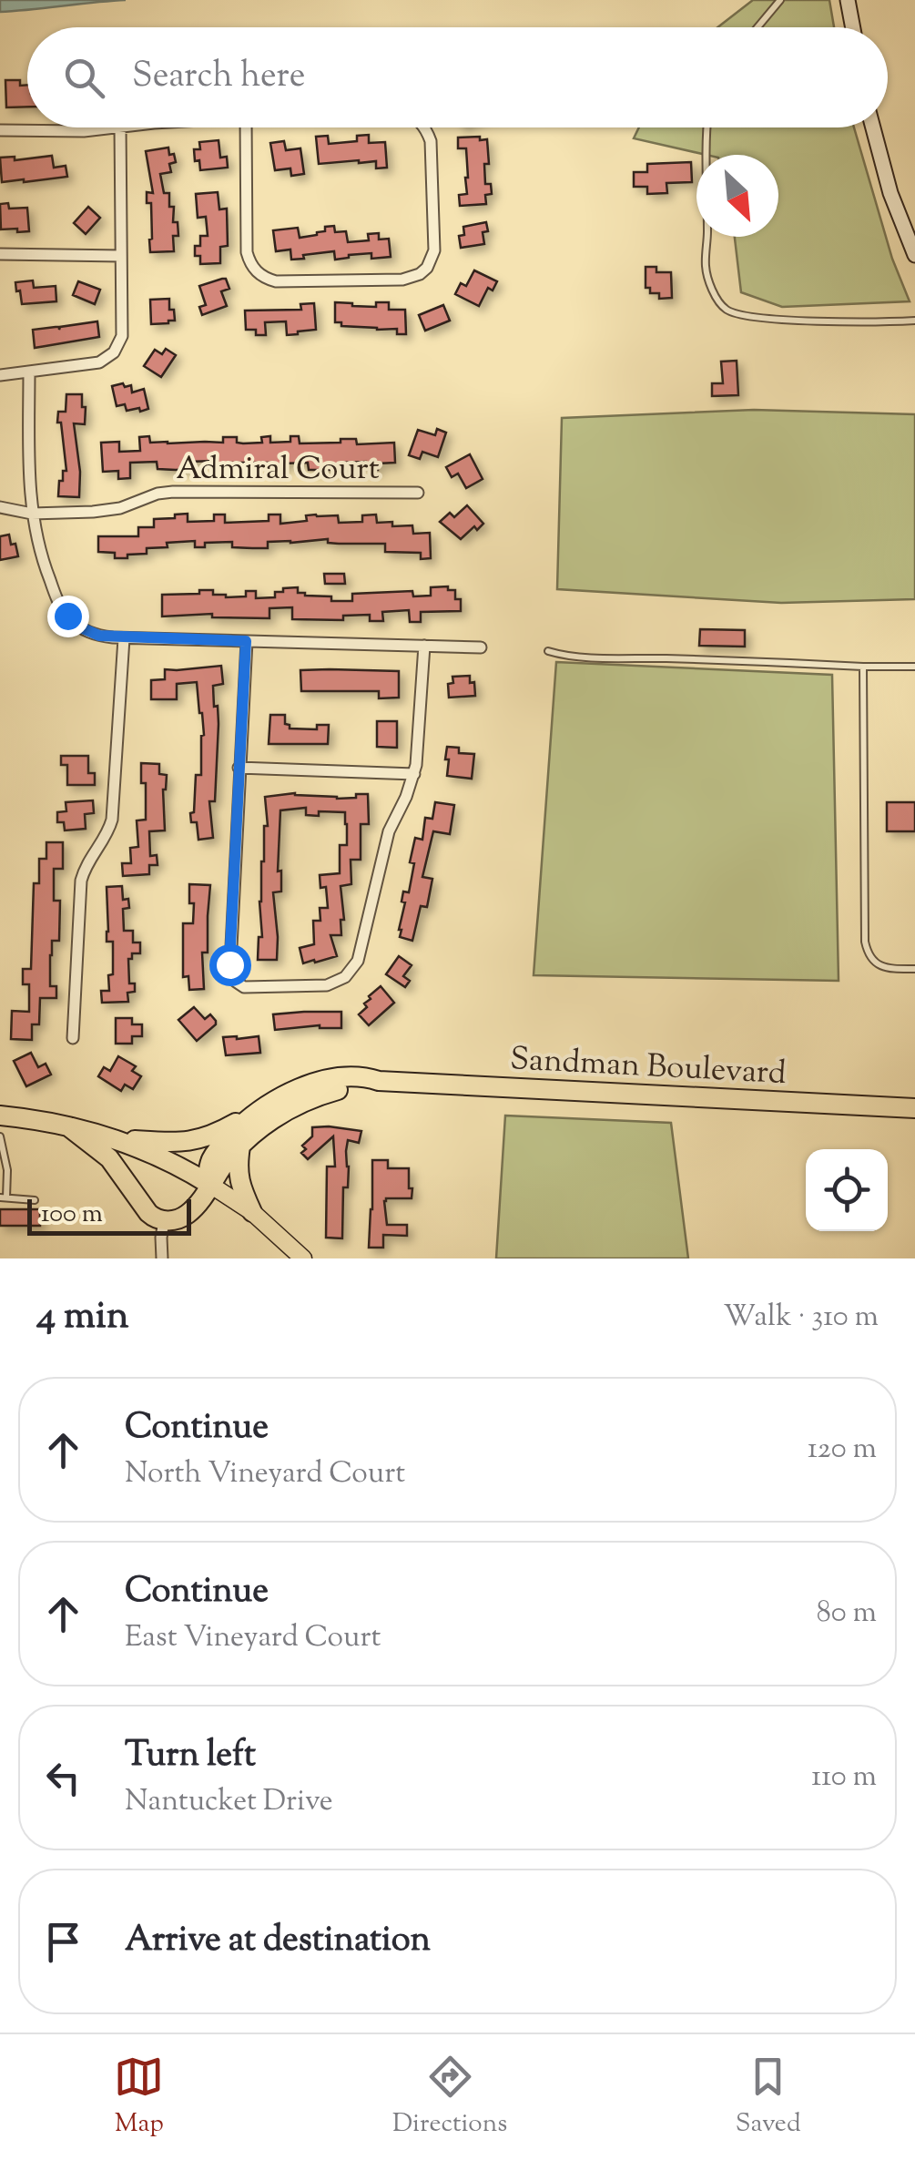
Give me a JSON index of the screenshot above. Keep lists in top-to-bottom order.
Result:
{
  "streets": {
    "highway": ["Sandman Boulevard"],
    "street": ["Admiral Court"]
  },
  "scale_bar": "100 m",
  "north": "bottom right",
  "page": {
    "search": "Search here",
    "scale": "100 m",
    "heading": ["4 min", "Walk · 310 m"],
    "list": [
      ["Continue", "North Vineyard Court", "120 m"],
      ["Continue", "East Vineyard Court", "80 m"],
      ["Turn left", "Nantucket Drive", "110 m"],
      "Arrive at destination"
    ],
    "nav": ["Map", "Directions", "Saved"]
  }
}
